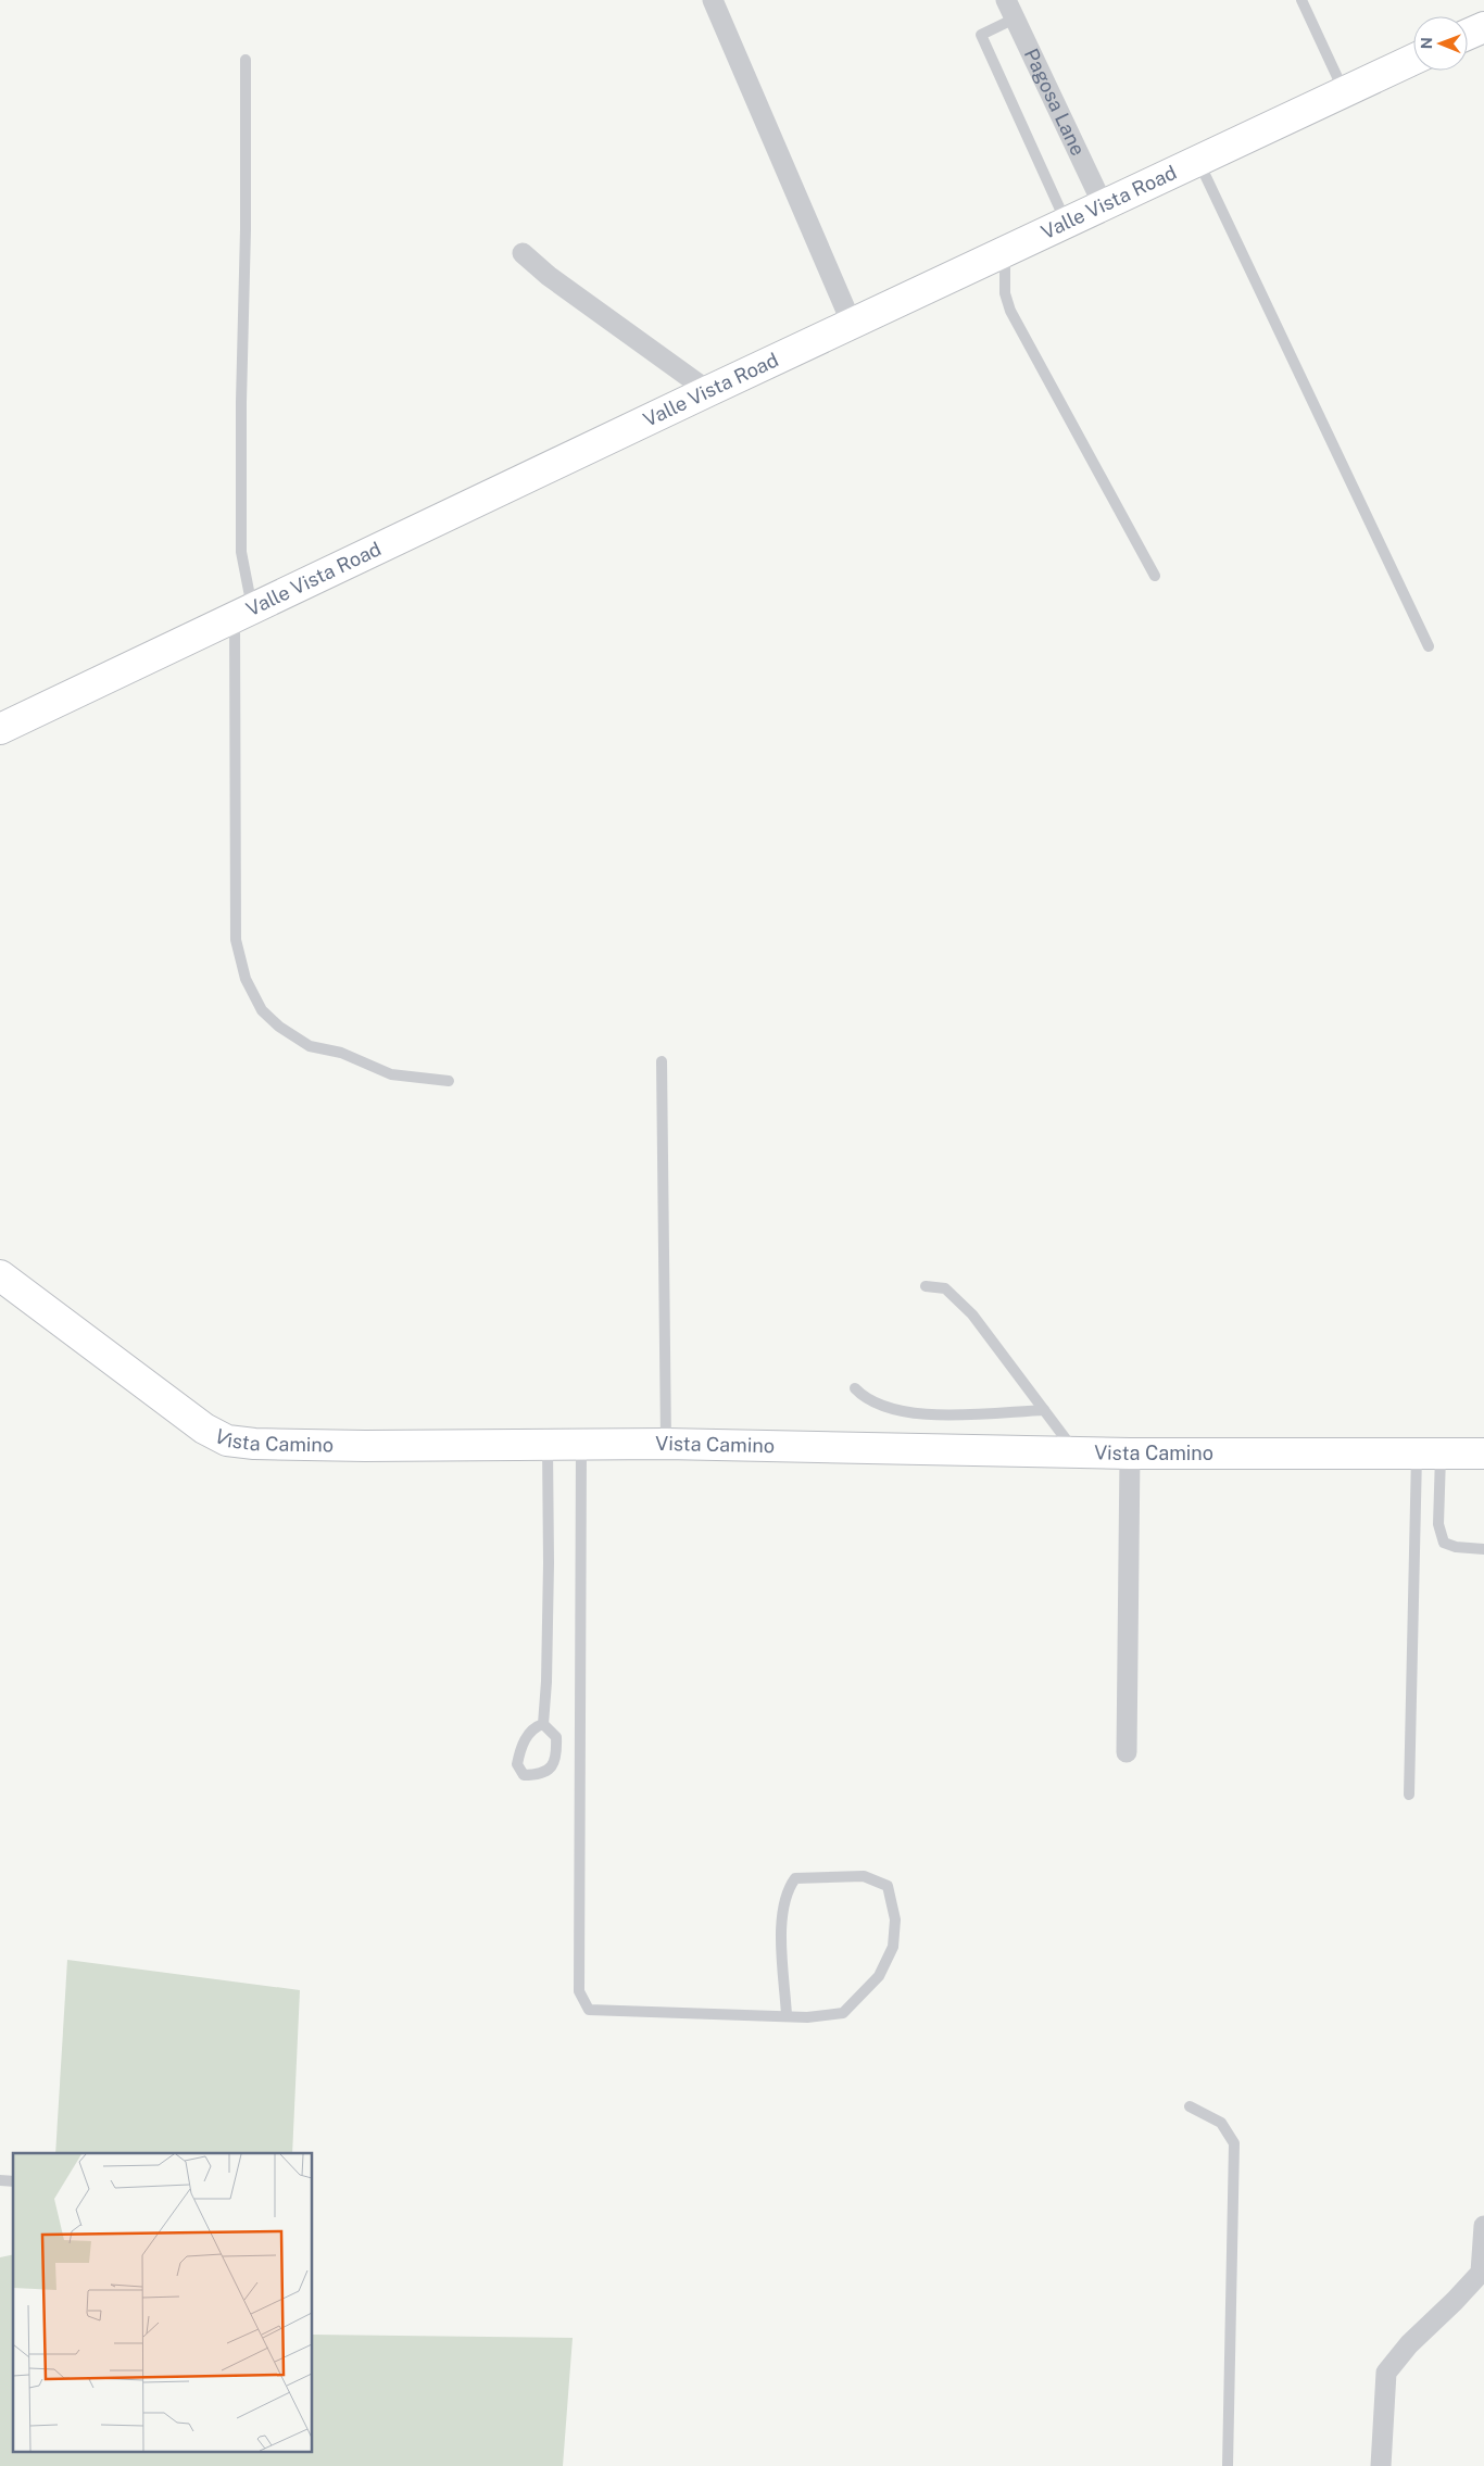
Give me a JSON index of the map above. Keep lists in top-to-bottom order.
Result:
{
  "streets": {
    "street": ["Pagosa Lane", "Valle Vista Road", "Vista Camino"]
  },
  "crossings": [
    ["Pagosa Lane", "Valle Vista Road"]
  ],
  "north": "left"
}
